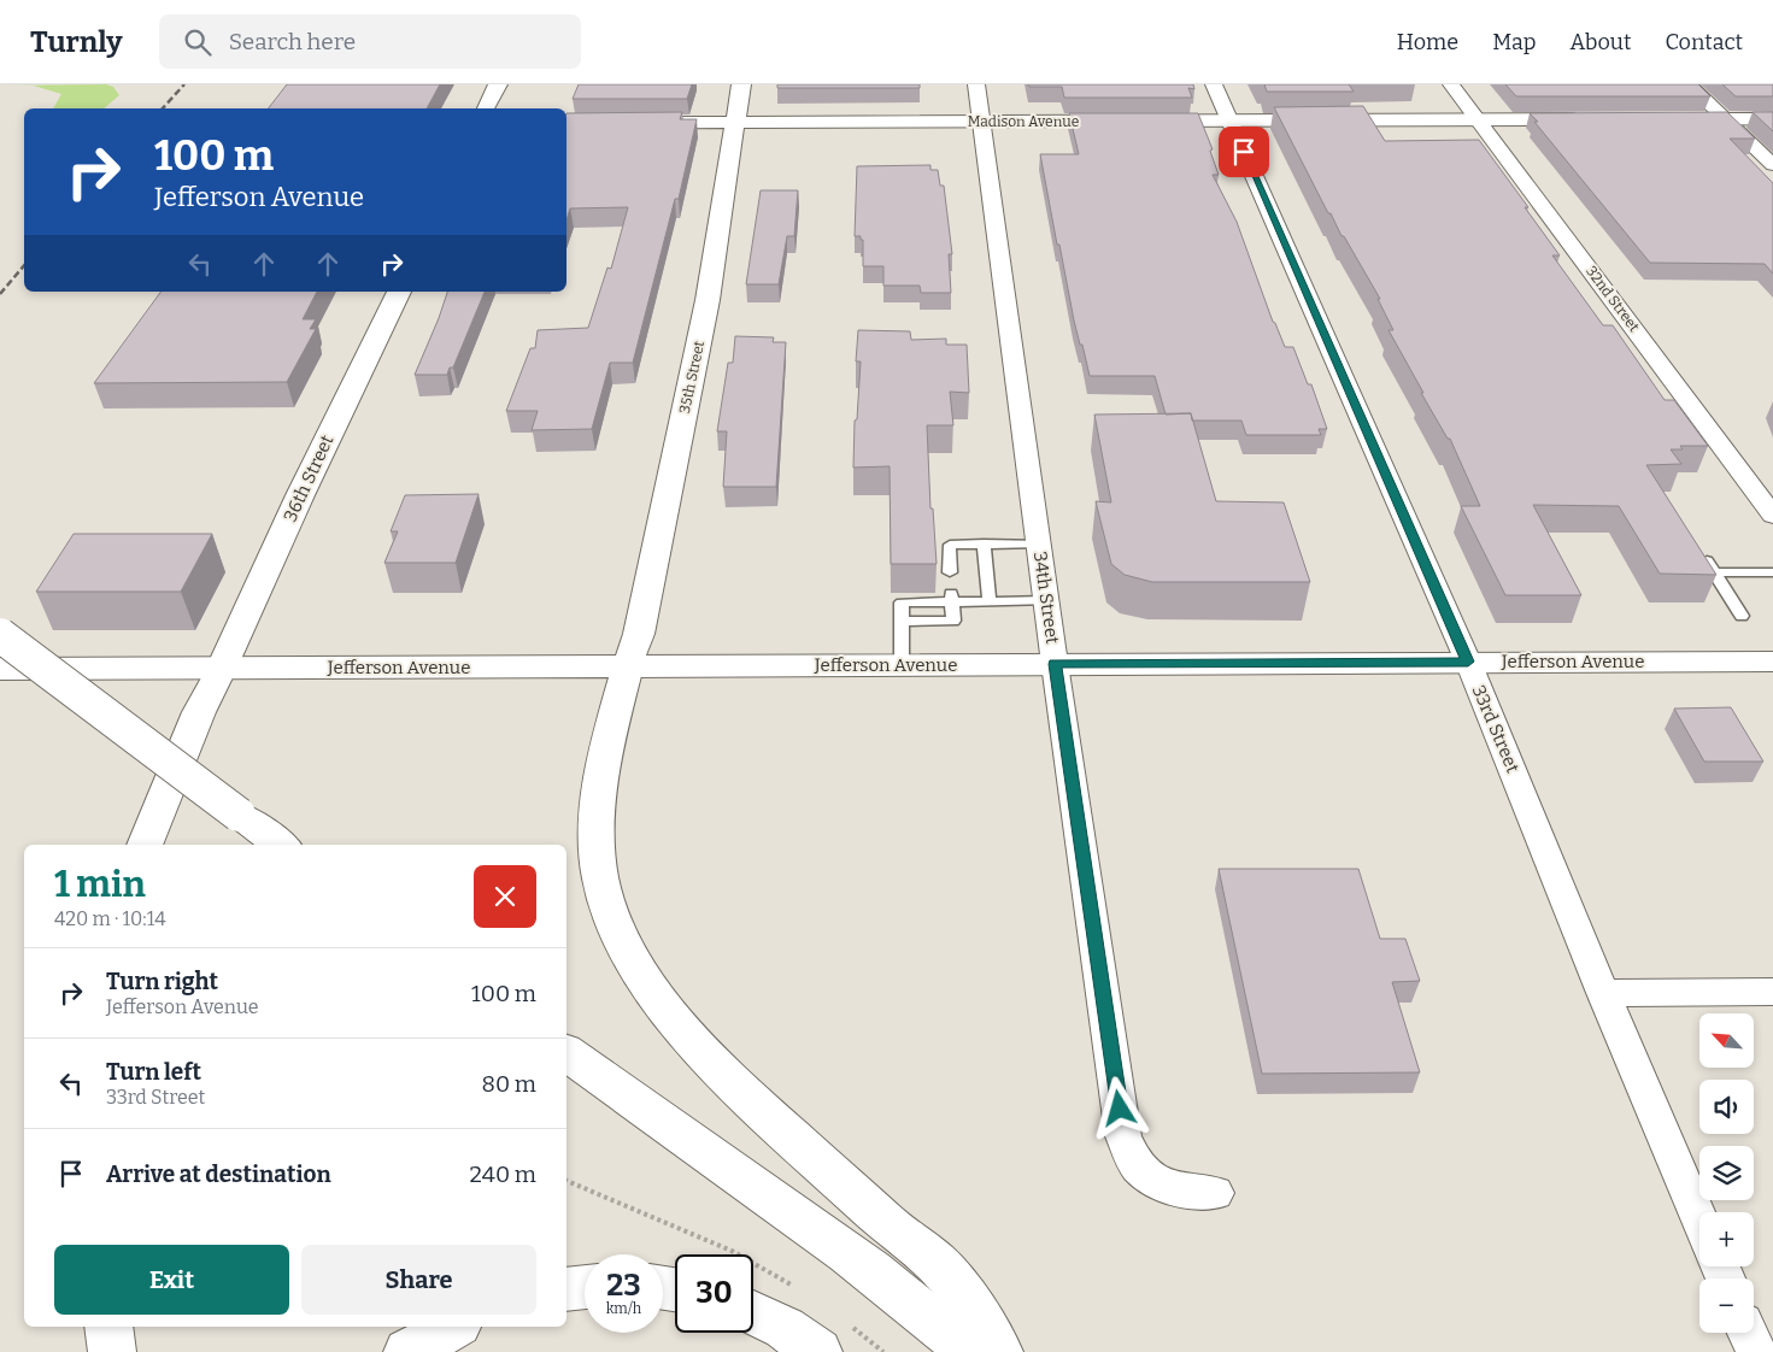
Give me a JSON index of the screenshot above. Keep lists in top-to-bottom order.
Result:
{
  "streets": {
    "main road": [
      "Madison Avenue",
      "35th Street",
      "36th Street",
      "Jefferson Avenue"
    ],
    "street": ["32nd Street", "34th Street", "33rd Street"]
  },
  "crossings": [
    ["Madison Avenue", "32nd Street"],
    ["Madison Avenue", "35th Street"],
    ["Madison Avenue", "34th Street"],
    ["Madison Avenue", "33rd Street"],
    ["35th Street", "Jefferson Avenue"],
    ["36th Street", "Jefferson Avenue"],
    ["34th Street", "Jefferson Avenue"],
    ["Jefferson Avenue", "33rd Street"]
  ],
  "north": "top left",
  "page": {
    "header": "Turnly",
    "search": "Search here",
    "nav": [
      "Home",
      "Map",
      "About",
      "Contact"
    ],
    "turn": ["100 m", "Jefferson Avenue"],
    "heading": ["1 min", "420 m · 10:14"],
    "list": [
      {
        "name": "Turn right",
        "note": "Jefferson Avenue",
        "value": "100 m"
      },
      {
        "name": "Turn left",
        "note": "33rd Street",
        "value": "80 m"
      },
      {
        "name": "Arrive at destination",
        "value": "240 m"
      }
    ],
    "map_buttons": ["+", "−"],
    "buttons": ["Exit", "Share"],
    "speed": "23 km/h",
    "limit": "30"
  }
}
